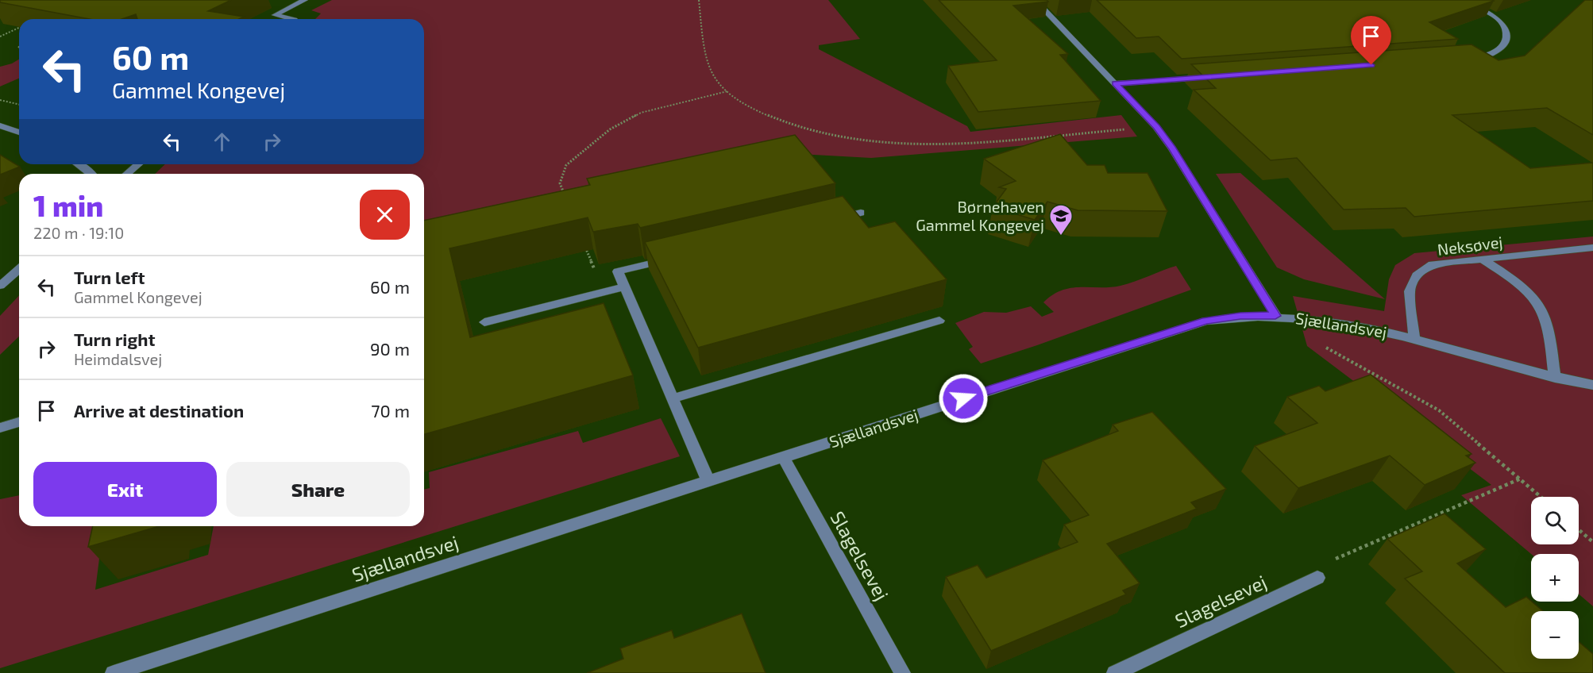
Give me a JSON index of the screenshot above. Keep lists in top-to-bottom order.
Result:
{
  "streets": {
    "street": ["Neksøvej", "Sjællandsvej", "Slagelsevej"]
  },
  "crossings": [
    ["Neksøvej", "Sjællandsvej"],
    ["Sjællandsvej", "Slagelsevej"]
  ],
  "places": {
    "school or university": ["Børnehaven Gammel Kongevej"]
  },
  "page": {
    "turn": ["60 m", "Gammel Kongevej"],
    "heading": ["1 min", "220 m · 19:10"],
    "list": [
      {
        "name": "Turn left",
        "note": "Gammel Kongevej",
        "value": "60 m"
      },
      {
        "name": "Turn right",
        "note": "Heimdalsvej",
        "value": "90 m"
      },
      {
        "name": "Arrive at destination",
        "value": "70 m"
      }
    ],
    "buttons": ["Exit", "Share"],
    "map_buttons": ["+", "−"]
  }
}
